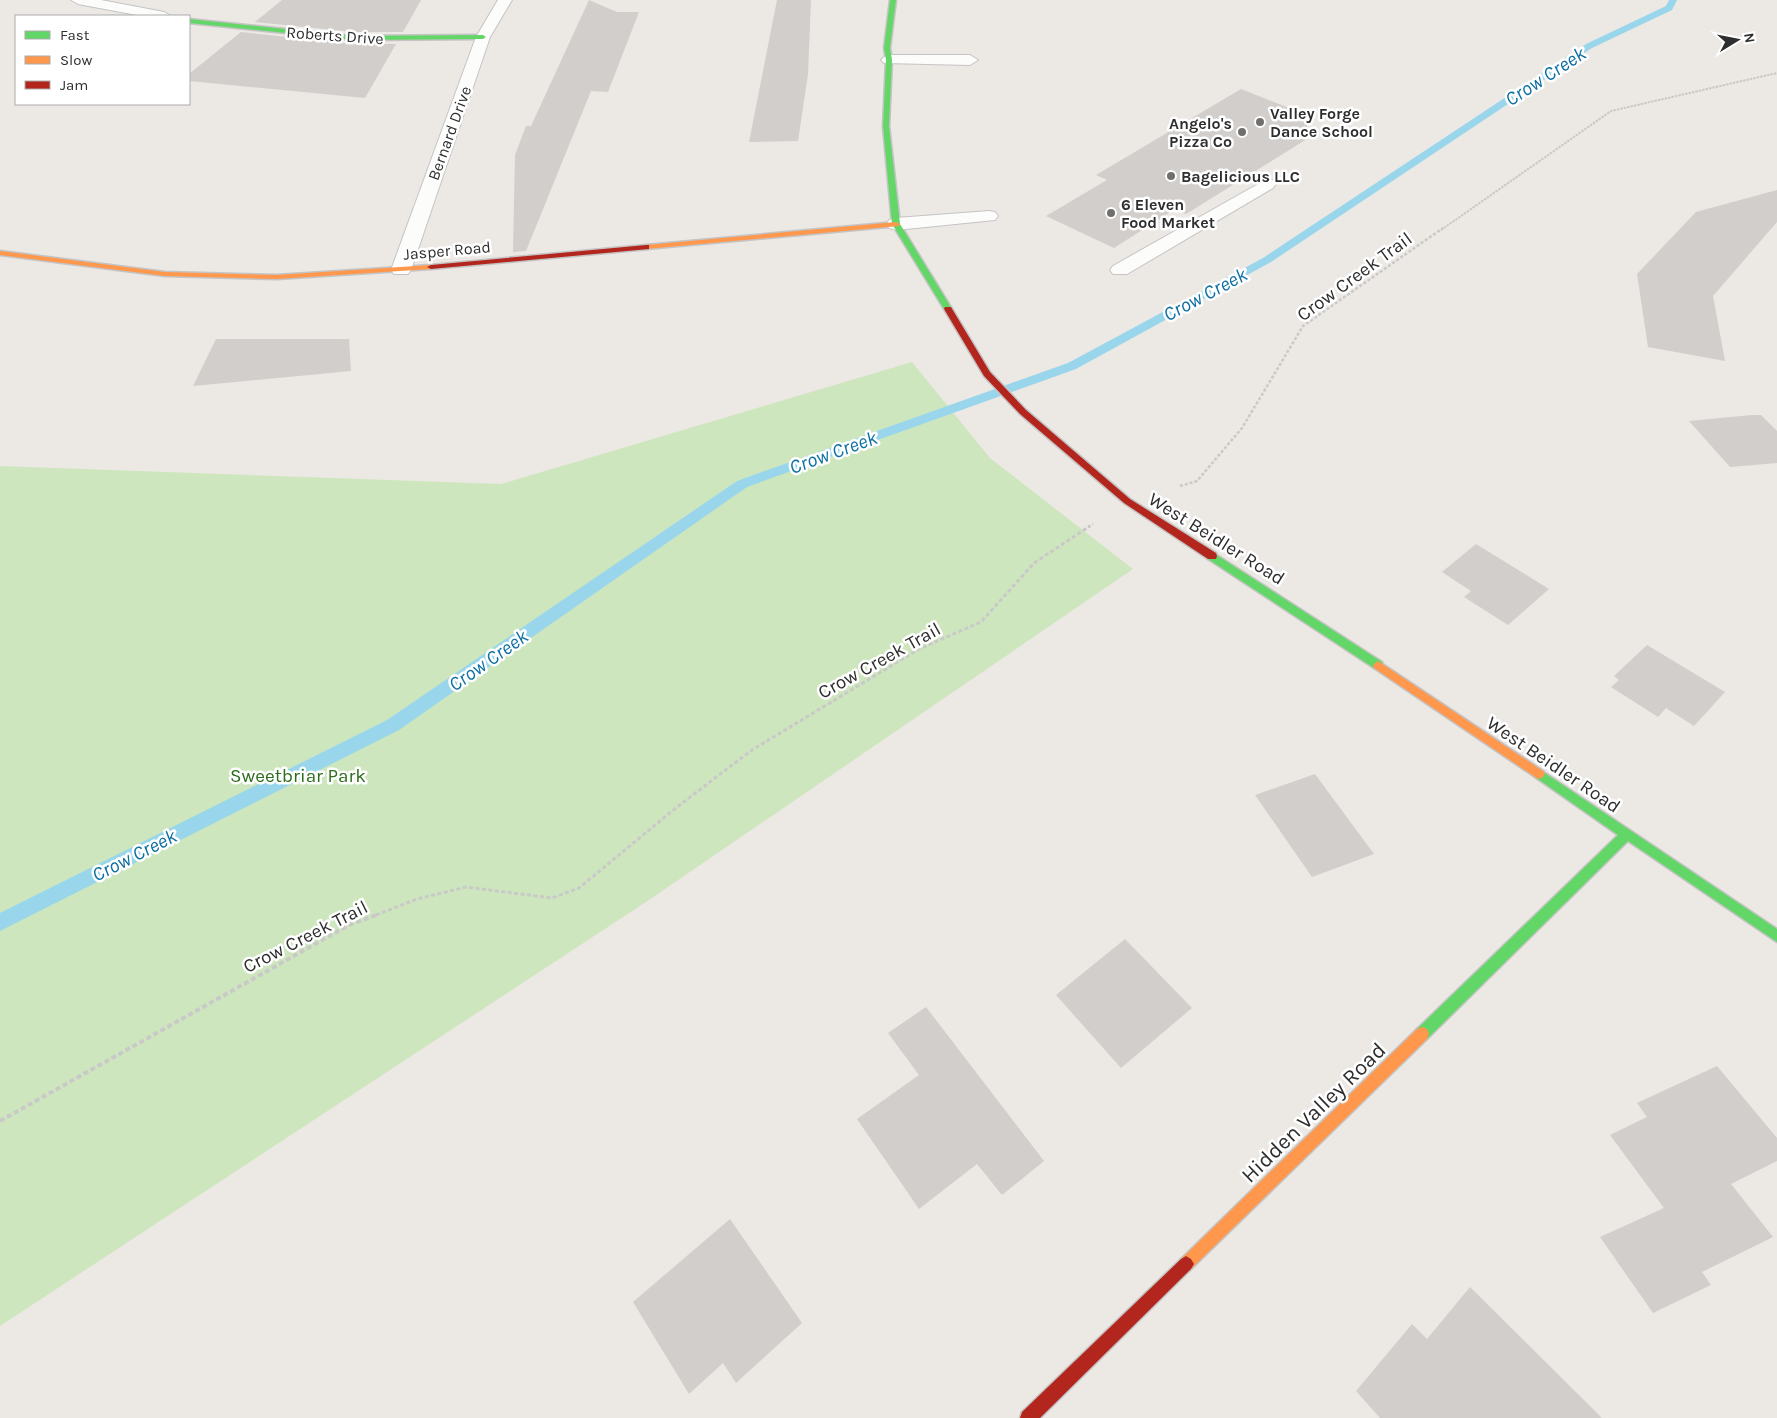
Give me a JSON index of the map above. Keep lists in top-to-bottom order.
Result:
{
  "streets": {
    "street": [
      "Roberts Drive",
      "Bernard Drive",
      "Jasper Road",
      "West Beidler Road",
      "Hidden Valley Road"
    ],
    "path": ["Crow Creek Trail"]
  },
  "crossings": [
    ["Roberts Drive", "Bernard Drive"],
    ["Bernard Drive", "Jasper Road"],
    ["Jasper Road", "West Beidler Road"],
    ["Crow Creek Trail", "West Beidler Road"],
    ["West Beidler Road", "Hidden Valley Road"]
  ],
  "water": ["Crow Creek"],
  "parks": ["Sweetbriar Park"],
  "places": [
    "Valley Forge Dance School",
    "Angelo's Pizza Co",
    "Bagelicious LLC",
    "6 Eleven Food Market"
  ],
  "legend": ["Fast", "Slow", "Jam"],
  "north": "right"
}
